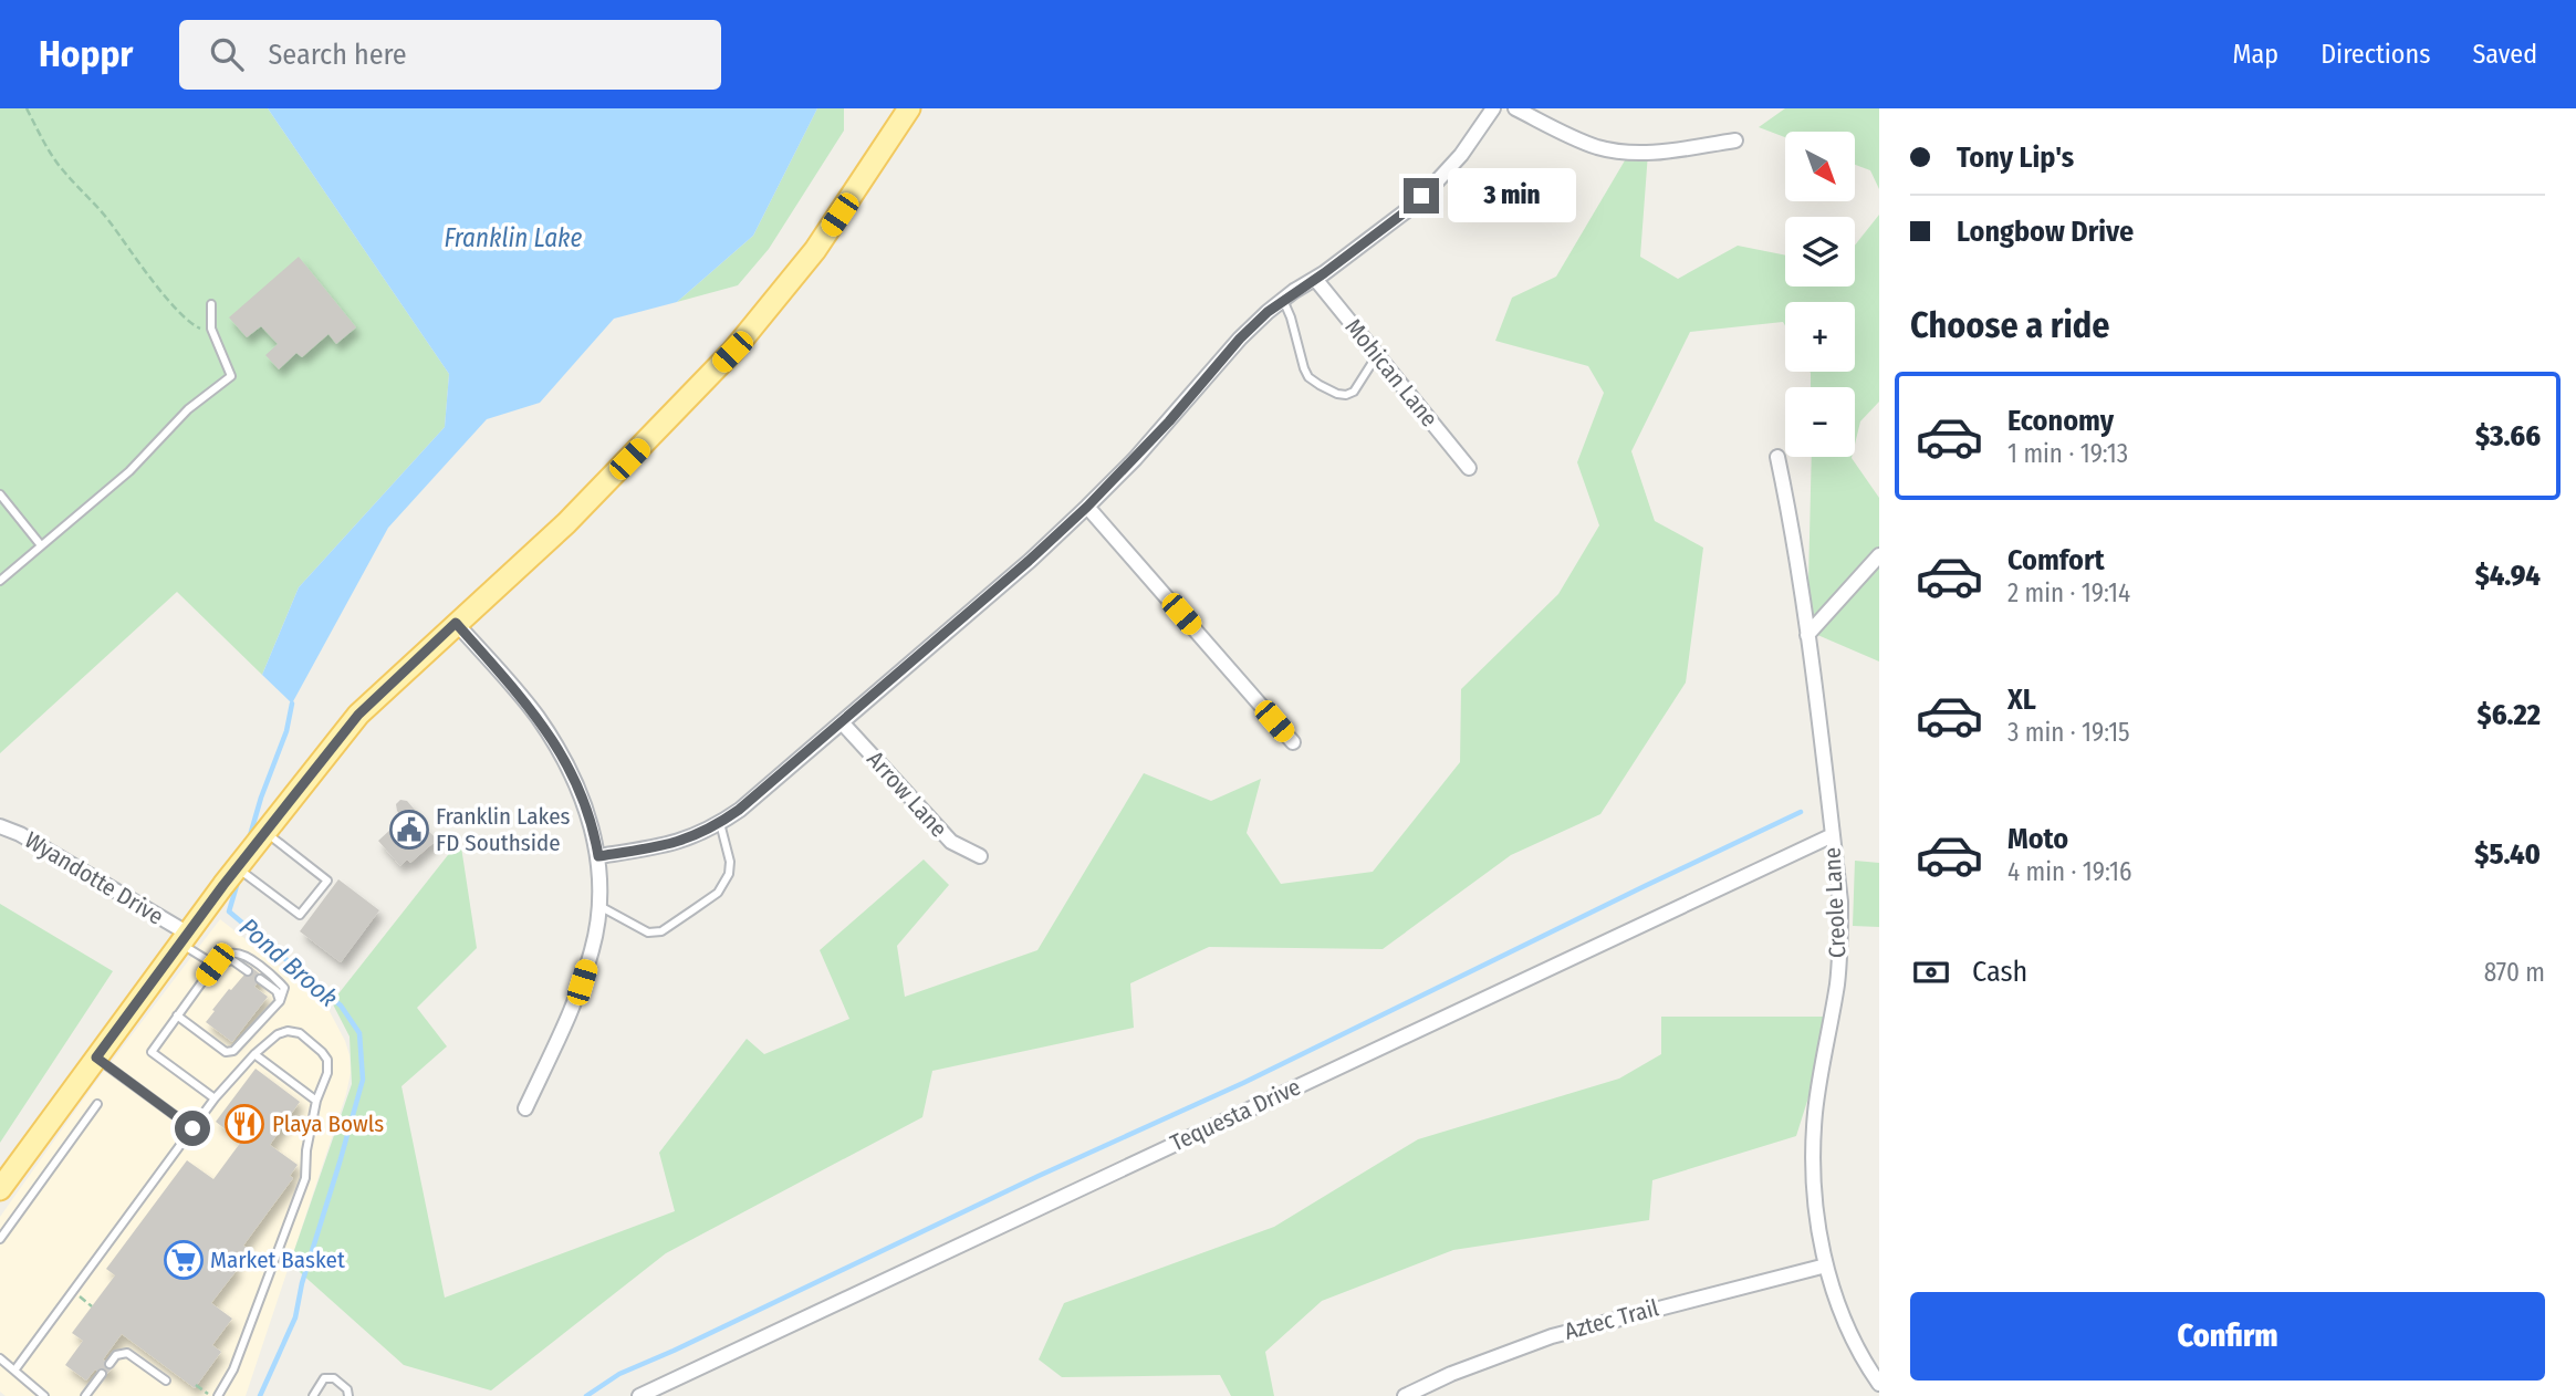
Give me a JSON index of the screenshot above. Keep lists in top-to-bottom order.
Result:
{
  "streets": {
    "street": [
      "Mohican Lane",
      "Arrow Lane",
      "Wyandotte Drive",
      "Creole Lane",
      "Tequesta Drive",
      "Aztec Trail"
    ]
  },
  "crossings": [
    ["Creole Lane", "Tequesta Drive"],
    ["Creole Lane", "Aztec Trail"]
  ],
  "water": ["Franklin Lake", "Pond Brook"],
  "places": {
    "public building": ["Franklin Lakes FD Southside"],
    "restaurant": ["Playa Bowls"],
    "supermarket": ["Market Basket"]
  },
  "north": "bottom right",
  "page": {
    "header": "Hoppr",
    "search": "Search here",
    "nav": ["Map", "Directions", "Saved"],
    "banner": ["Tony Lip's", "Longbow Drive"],
    "map_buttons": ["+", "−"],
    "bubble": "3 min",
    "heading": "Choose a ride",
    "list": [
      {
        "name": "Economy",
        "note": "1 min · 19:13",
        "value": "$3.66"
      },
      {
        "name": "Comfort",
        "note": "2 min · 19:14",
        "value": "$4.94"
      },
      {
        "name": "XL",
        "note": "3 min · 19:15",
        "value": "$6.22"
      },
      {
        "name": "Moto",
        "note": "4 min · 19:16",
        "value": "$5.40"
      }
    ],
    "pay": ["Cash", "870 m"],
    "buttons": "Confirm"
  }
}
